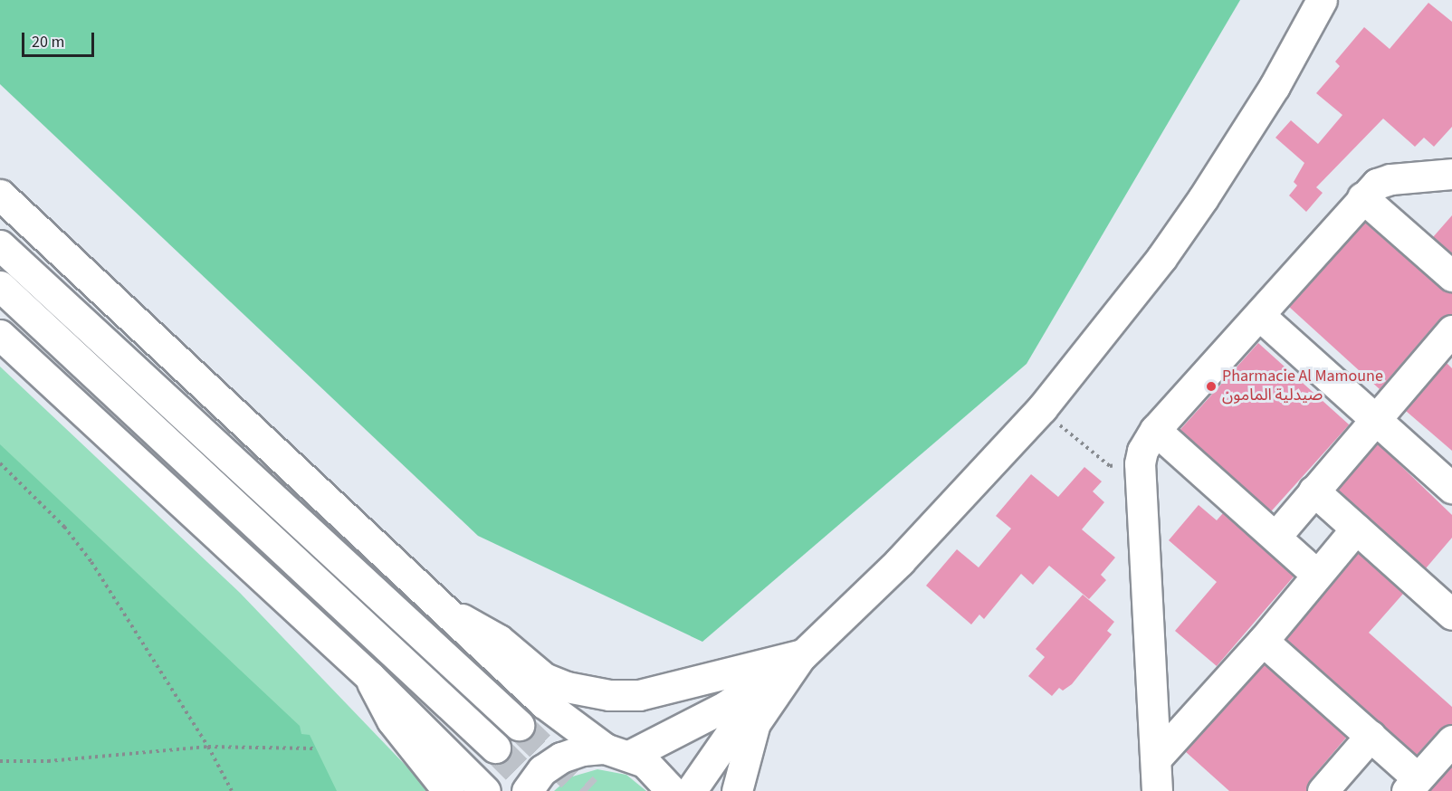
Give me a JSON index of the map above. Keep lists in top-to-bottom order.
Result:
{
  "places": ["Pharmacie Al Mamoune صيدلية المامون"],
  "scale_bar": "20 m"
}
